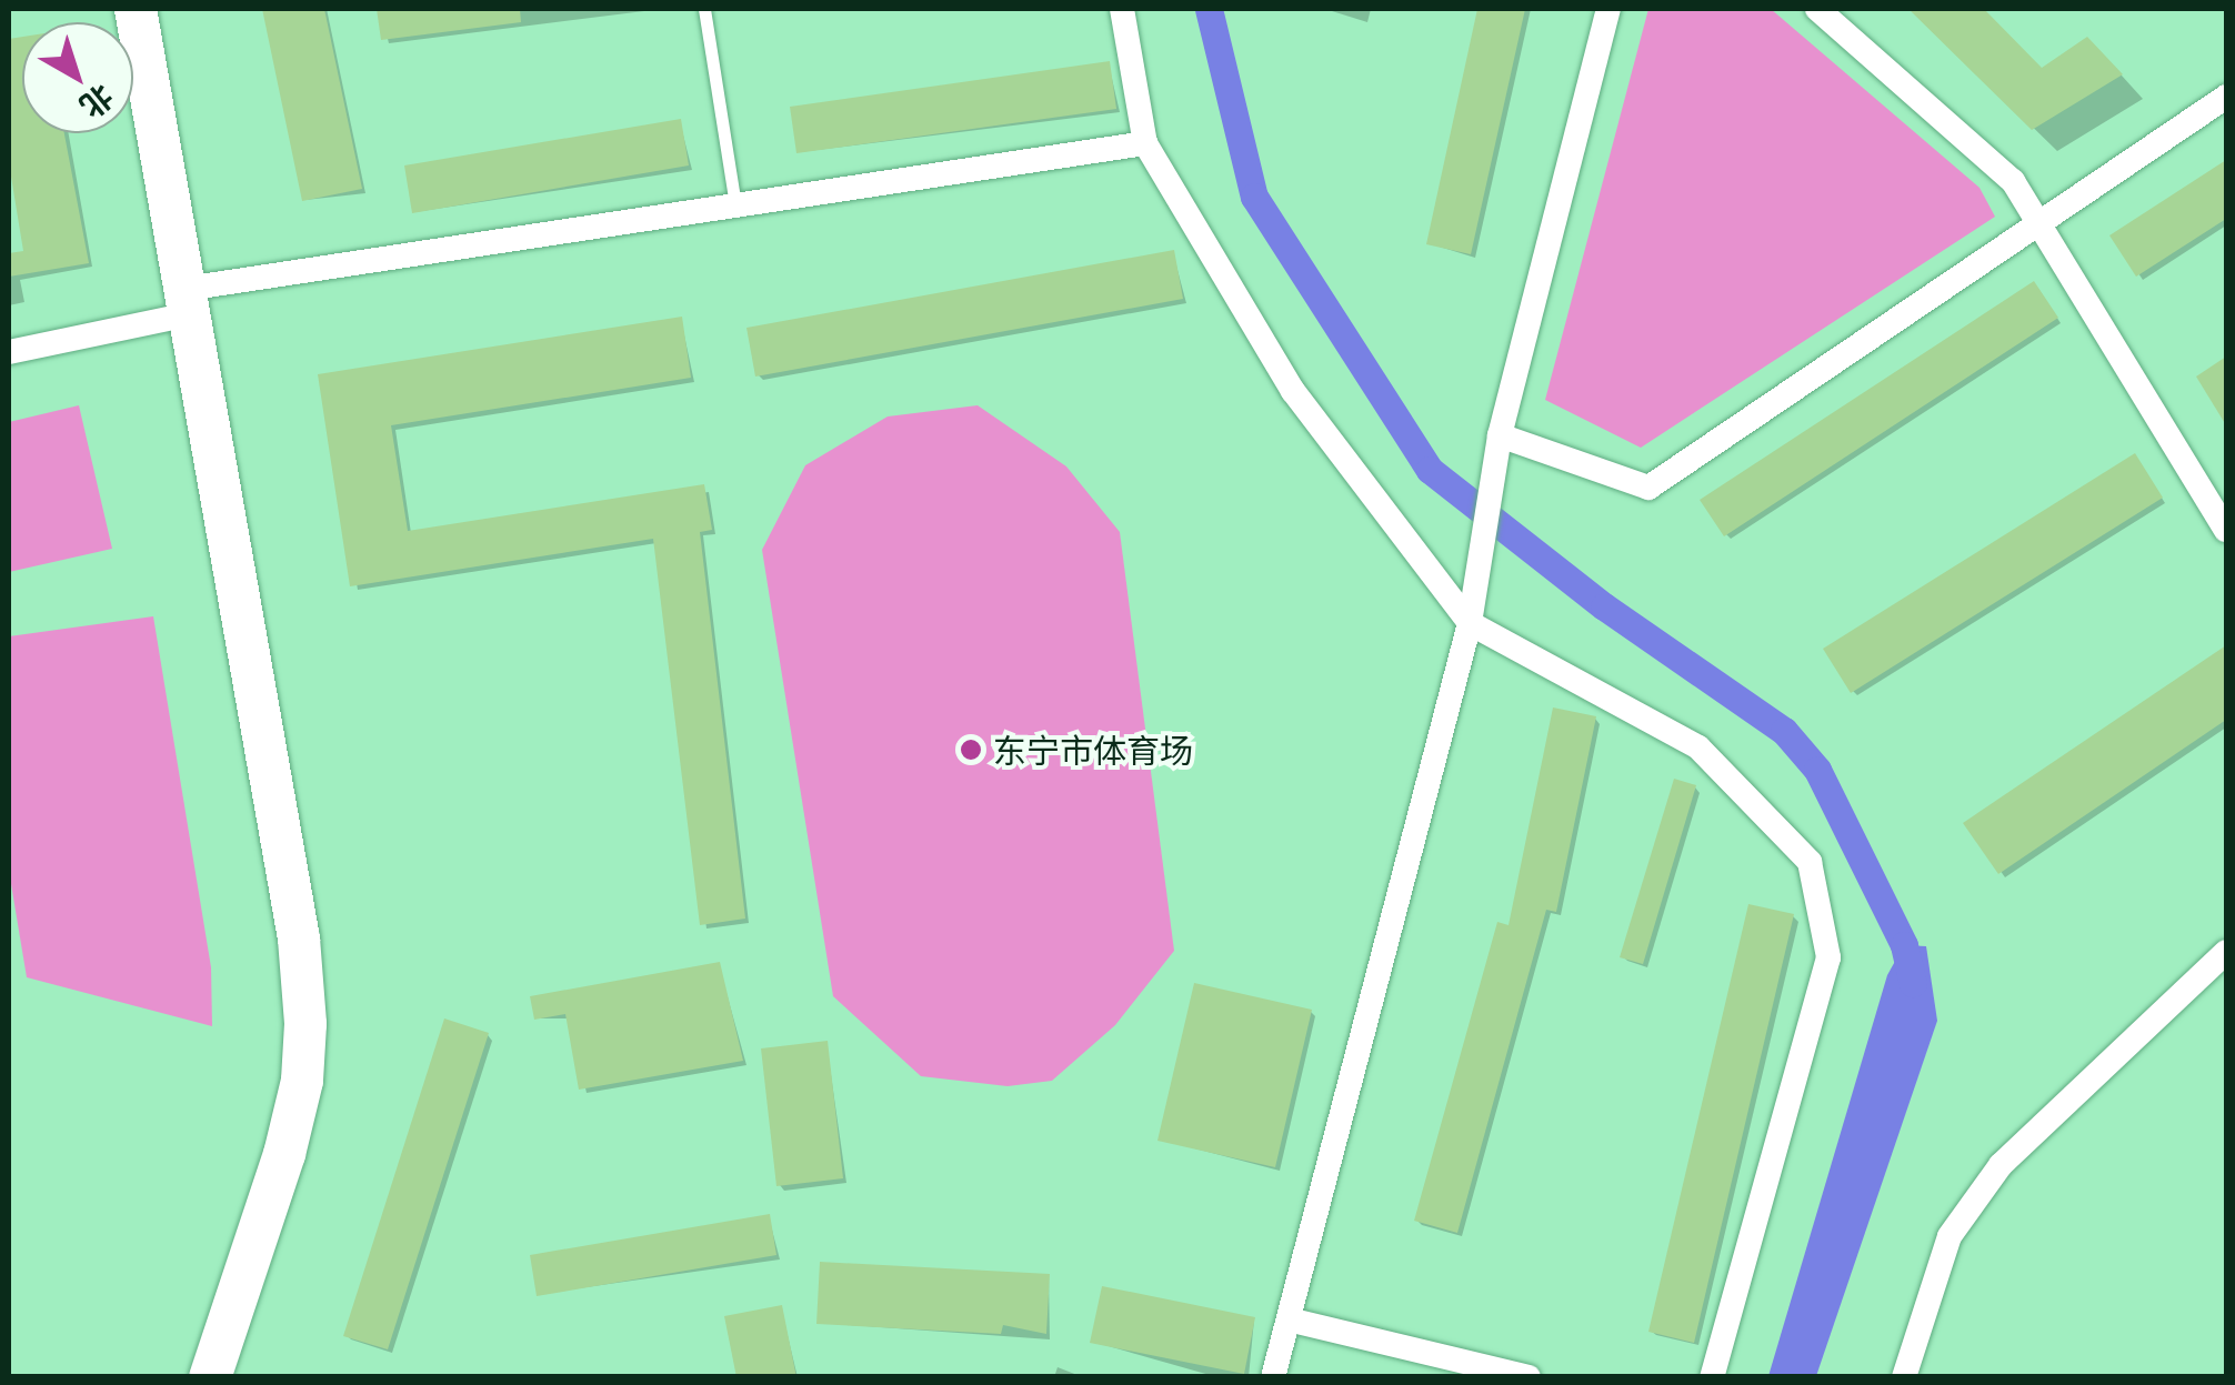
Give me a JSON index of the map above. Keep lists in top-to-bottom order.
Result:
{
  "places": ["东宁市体育场"],
  "north": "bottom right"
}
